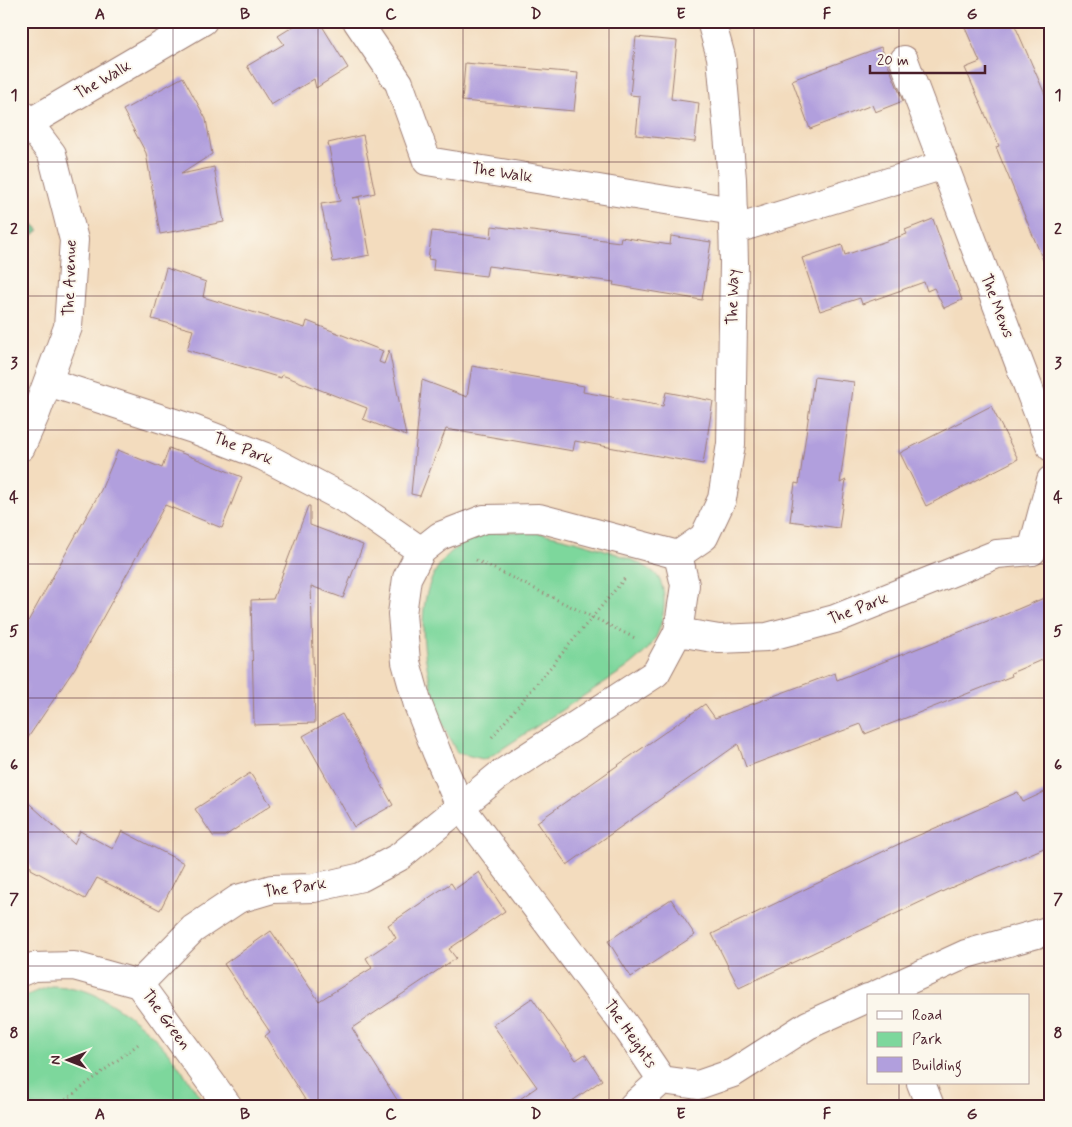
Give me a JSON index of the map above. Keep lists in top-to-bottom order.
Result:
{
  "streets": {
    "street": [
      "The Walk",
      "The Avenue",
      "The Way",
      "The Mews",
      "The Park",
      "The Green",
      "The Heights"
    ]
  },
  "crossings": [
    ["The Walk", "The Avenue"],
    ["The Walk", "The Way"],
    ["The Avenue", "The Park"],
    ["The Way", "The Park"],
    ["The Park", "The Green"],
    ["The Park", "The Heights"]
  ],
  "legend": ["Road", "Park", "Building"],
  "scale_bar": "20 m",
  "north": "left",
  "grid": {
    "columns": [
      "A",
      "B",
      "C",
      "D",
      "E",
      "F",
      "G"
    ],
    "rows": [
      "1",
      "2",
      "3",
      "4",
      "5",
      "6",
      "7",
      "8"
    ]
  }
}
